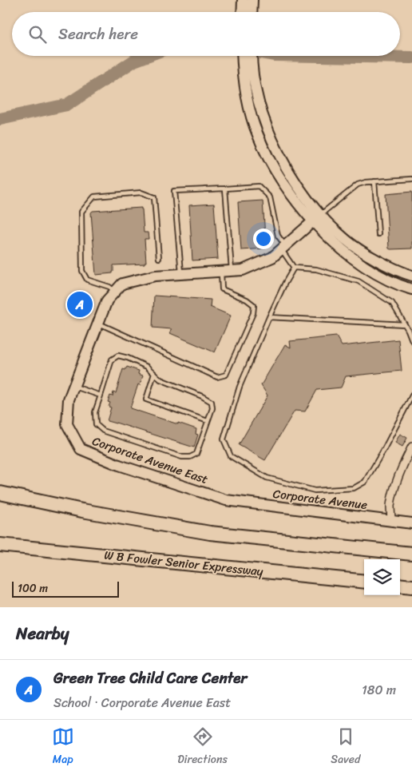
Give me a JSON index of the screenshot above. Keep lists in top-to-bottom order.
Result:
{
  "streets": {
    "highway": ["W B Fowler Senior Expressway"],
    "street": ["Corporate Avenue East", "Corporate Avenue"]
  },
  "crossings": [
    ["Corporate Avenue East", "Corporate Avenue"]
  ],
  "scale_bar": "100 m",
  "page": {
    "search": "Search here",
    "pins": "A",
    "scale": "100 m",
    "heading": "Nearby",
    "list": [
      {
        "mark": "A",
        "name": "Green Tree Child Care Center",
        "note": "School · Corporate Avenue East",
        "value": "180 m"
      }
    ],
    "nav": ["Map", "Directions", "Saved"]
  }
}
